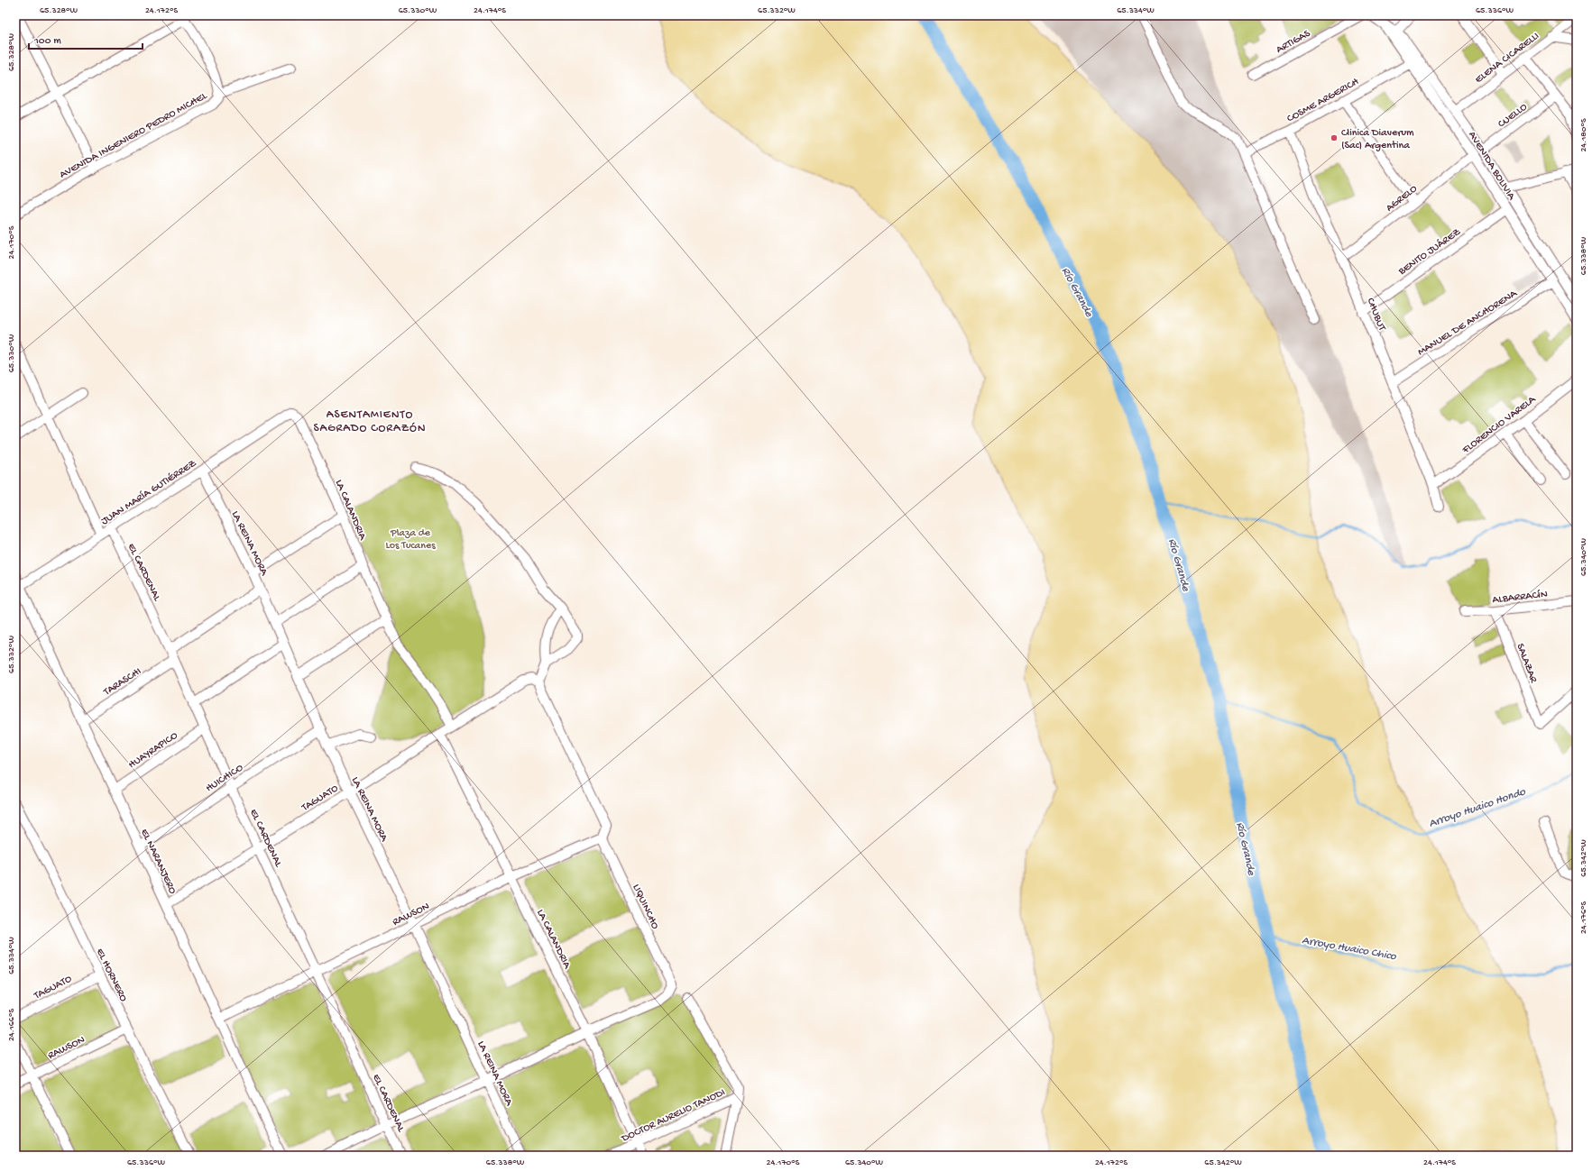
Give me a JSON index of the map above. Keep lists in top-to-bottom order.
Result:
{
  "streets": {
    "street": [
      "ARTIGAS",
      "ELENA CICARELLI",
      "COSME ARGERICH",
      "CUELLO",
      "AVENIDA INGENIERO PEDRO MICHEL",
      "AVENIDA BOLIVIA",
      "AGRELO",
      "BENITO JUÁREZ",
      "CHUBUT",
      "MANUEL DE ANCHORENA",
      "FLORENCIO VARELA",
      "JUAN MARÍA GUTIÉRREZ",
      "LA CALANDRIA",
      "LA REINA MORA",
      "EL CARDENAL",
      "ALBARRACÍN",
      "SALAZAR",
      "TARASCHI",
      "HUAYRAPICO",
      "HUICHICO",
      "TAGUATO",
      "EL NARANJERO",
      "LIQUINCHO",
      "RAWSON",
      "EL HORNERO",
      "DOCTOR AURELIO TANODI"
    ]
  },
  "crossings": [
    ["ELENA CICARELLI", "AVENIDA BOLIVIA"],
    ["COSME ARGERICH", "AVENIDA BOLIVIA"],
    ["COSME ARGERICH", "CHUBUT"],
    ["CUELLO", "AVENIDA BOLIVIA"],
    ["AVENIDA BOLIVIA", "AGRELO"],
    ["AVENIDA BOLIVIA", "BENITO JUÁREZ"],
    ["AVENIDA BOLIVIA", "MANUEL DE ANCHORENA"],
    ["AGRELO", "CHUBUT"],
    ["BENITO JUÁREZ", "CHUBUT"],
    ["CHUBUT", "MANUEL DE ANCHORENA"],
    ["CHUBUT", "FLORENCIO VARELA"],
    ["JUAN MARÍA GUTIÉRREZ", "LA CALANDRIA"],
    ["JUAN MARÍA GUTIÉRREZ", "LA REINA MORA"],
    ["JUAN MARÍA GUTIÉRREZ", "EL CARDENAL"],
    ["JUAN MARÍA GUTIÉRREZ", "EL NARANJERO"],
    ["LA CALANDRIA", "TAGUATO"],
    ["LA CALANDRIA", "LIQUINCHO"],
    ["LA CALANDRIA", "RAWSON"],
    ["LA CALANDRIA", "DOCTOR AURELIO TANODI"],
    ["LA REINA MORA", "HUICHICO"],
    ["LA REINA MORA", "TAGUATO"],
    ["LA REINA MORA", "RAWSON"],
    ["EL CARDENAL", "TARASCHI"],
    ["EL CARDENAL", "HUAYRAPICO"],
    ["EL CARDENAL", "HUICHICO"],
    ["EL CARDENAL", "TAGUATO"],
    ["EL CARDENAL", "RAWSON"],
    ["ALBARRACÍN", "SALAZAR"],
    ["TARASCHI", "EL NARANJERO"],
    ["HUAYRAPICO", "EL NARANJERO"],
    ["HUICHICO", "EL NARANJERO"],
    ["TAGUATO", "EL NARANJERO"],
    ["TAGUATO", "EL HORNERO"],
    ["EL NARANJERO", "RAWSON"],
    ["LIQUINCHO", "RAWSON"],
    ["RAWSON", "EL HORNERO"]
  ],
  "districts": ["ASENTAMIENTO SAGRADO CORAZÓN"],
  "water": ["Río Grande", "Arroyo Huaico Hondo", "Arroyo Huaico Chico"],
  "parks": ["Plaza de Los Tucanes"],
  "places": ["Clinica Diaverum (Sac) Argentina"],
  "scale_bar": "100 m",
  "coordinates": [
    "65.328°W",
    "24.172°S",
    "65.330°W",
    "24.174°S",
    "65.332°W",
    "65.334°W",
    "65.336°W",
    "24.180°S",
    "24.170°S",
    "65.338°W",
    "65.340°W",
    "65.342°W",
    "24.176°S",
    "24.166°S"
  ]
}
